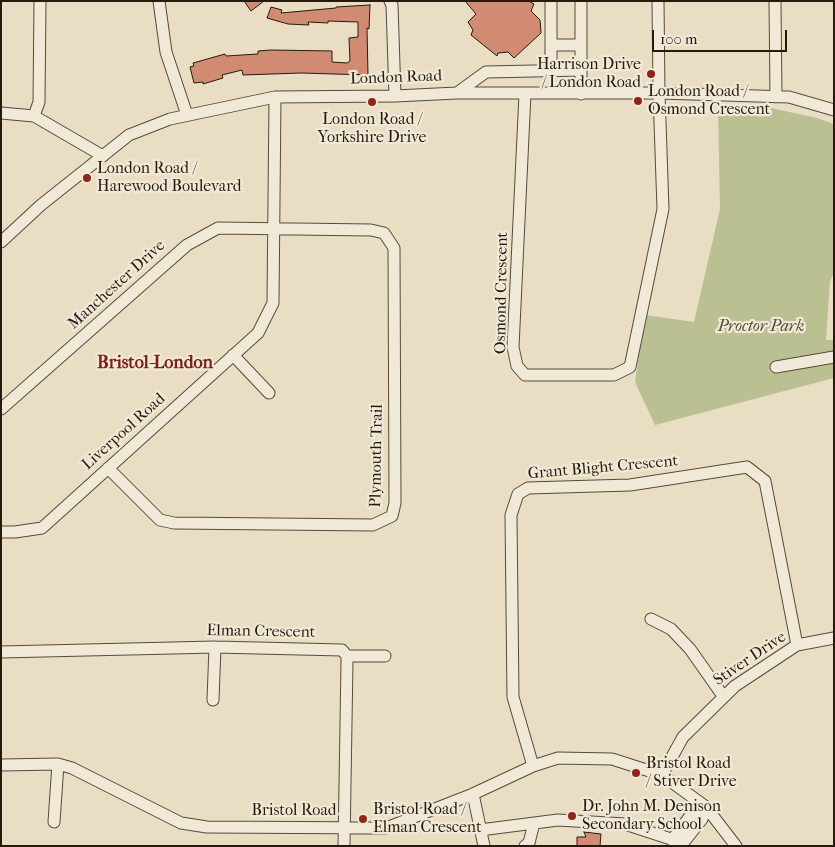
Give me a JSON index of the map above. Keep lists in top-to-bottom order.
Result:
{
  "streets": {
    "street": [
      "London Road",
      "Manchester Drive",
      "Osmond Crescent",
      "Liverpool Road",
      "Plymouth Trail",
      "Grant Blight Crescent",
      "Elman Crescent",
      "Stiver Drive",
      "Bristol Road"
    ]
  },
  "crossings": [
    ["London Road", "Osmond Crescent"],
    ["London Road", "Liverpool Road"],
    ["Manchester Drive", "Liverpool Road"],
    ["Manchester Drive", "Plymouth Trail"],
    ["Liverpool Road", "Plymouth Trail"],
    ["Grant Blight Crescent", "Stiver Drive"],
    ["Grant Blight Crescent", "Bristol Road"],
    ["Stiver Drive", "Bristol Road"]
  ],
  "districts": ["Bristol-London"],
  "parks": ["Proctor Park"],
  "places": [
    "Harrison Drive / London Road",
    "London Road / Osmond Crescent",
    "London Road / Yorkshire Drive",
    "London Road / Harewood Boulevard",
    "Bristol Road / Stiver Drive",
    "Dr. John M. Denison Secondary School",
    "Bristol Road / Elman Crescent"
  ],
  "scale_bar": "100 m"
}
